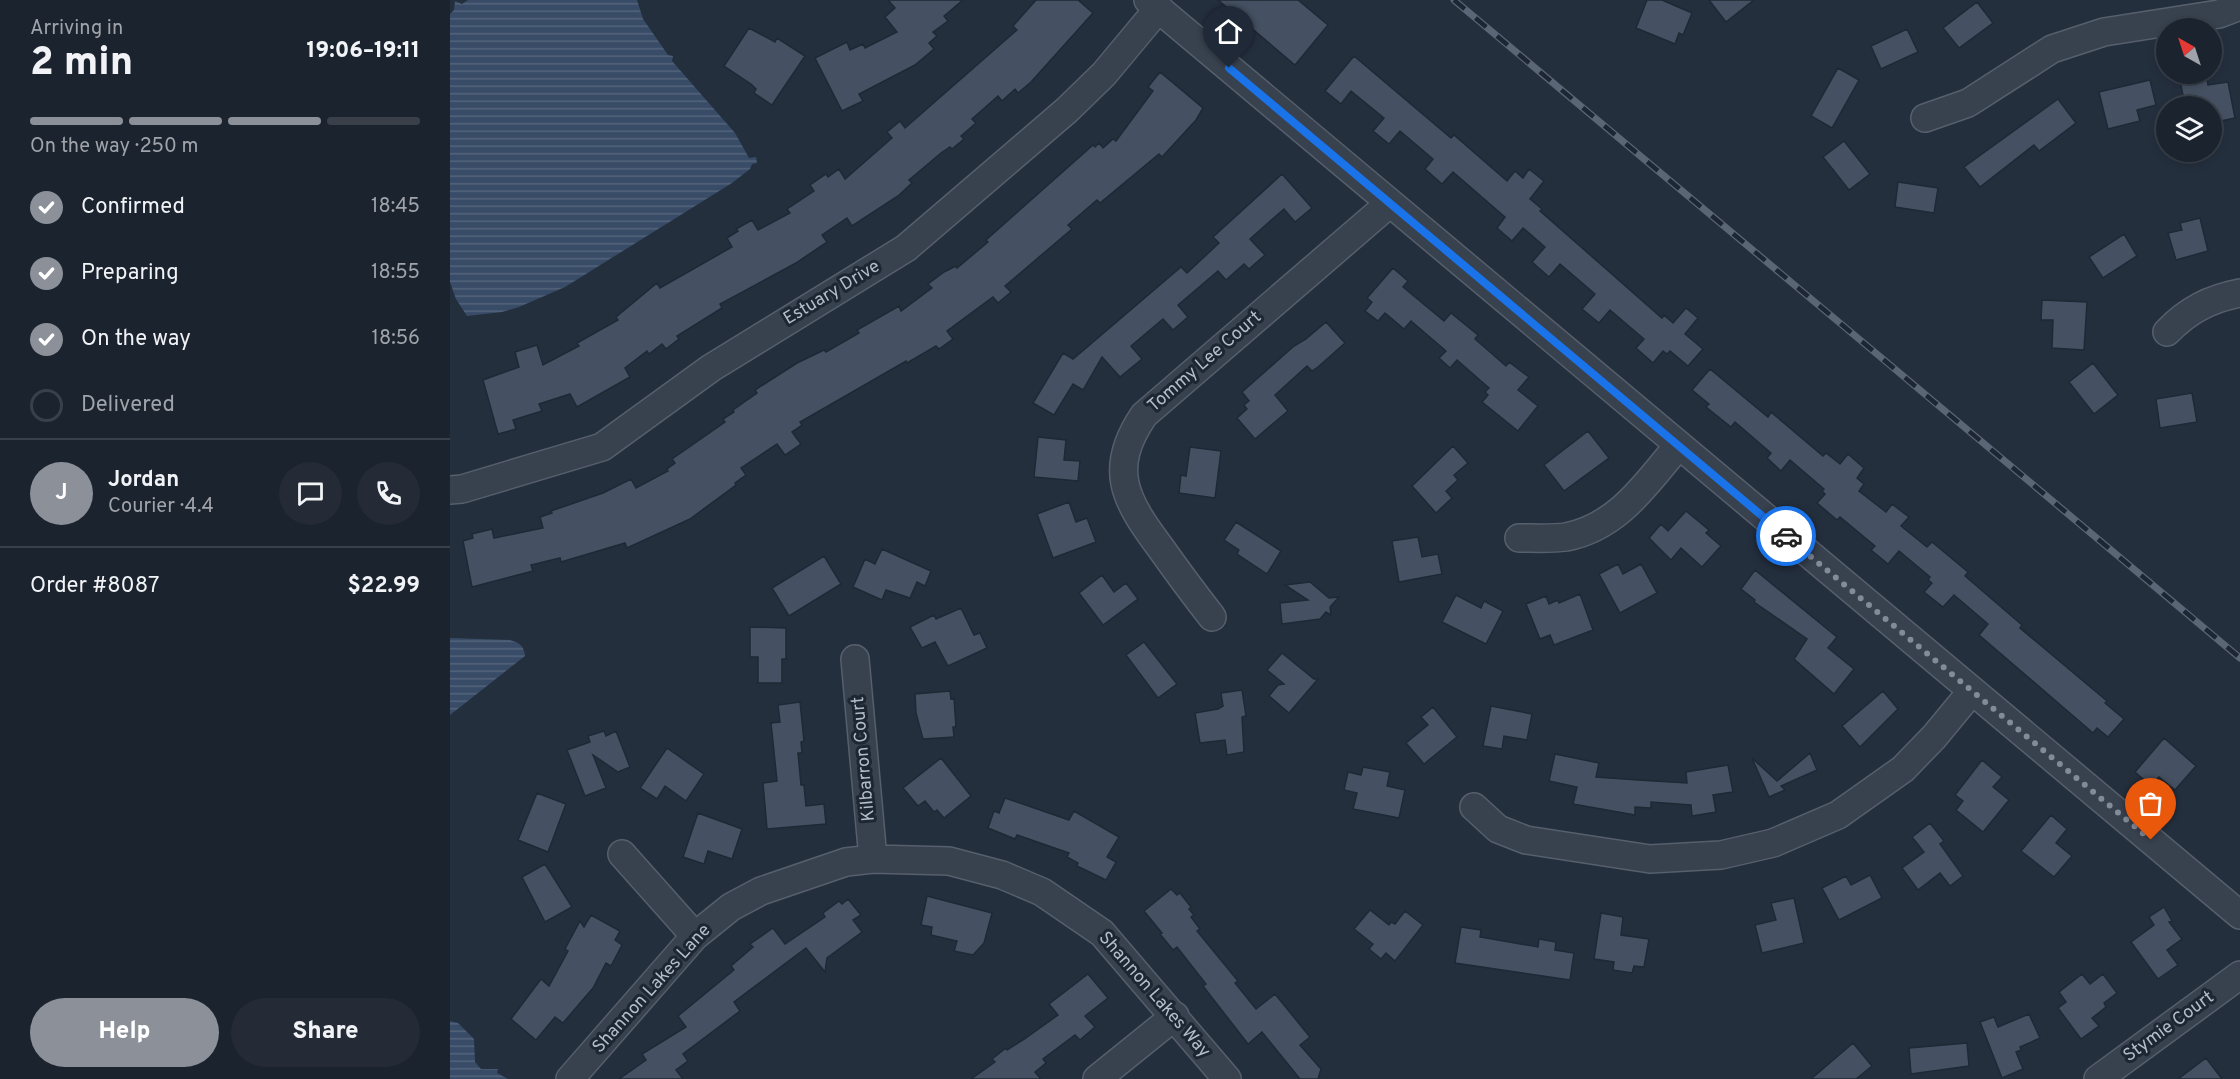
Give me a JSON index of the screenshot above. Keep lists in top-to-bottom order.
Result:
{
  "streets": {
    "street": [
      "Estuary Drive",
      "Tommy Lee Court",
      "Kilbarron Court",
      "Shannon Lakes Lane",
      "Shannon Lakes Way",
      "Stymie Court"
    ]
  },
  "crossings": [
    ["Kilbarron Court", "Shannon Lakes Lane"],
    ["Kilbarron Court", "Shannon Lakes Way"],
    ["Shannon Lakes Lane", "Shannon Lakes Way"]
  ],
  "north": "top left",
  "page": {
    "heading": ["2 min", "Arriving in", "19:06–19:11"],
    "panel": [
      "Jordan",
      "Courier · 4.4",
      "Order #8087",
      "$22.99"
    ],
    "bar": "On the way · 250 m",
    "list": [
      ["Confirmed", "18:45"],
      ["Preparing", "18:55"],
      ["On the way", "18:56"],
      "Delivered"
    ],
    "round": "J",
    "buttons": ["Help", "Share"]
  }
}
